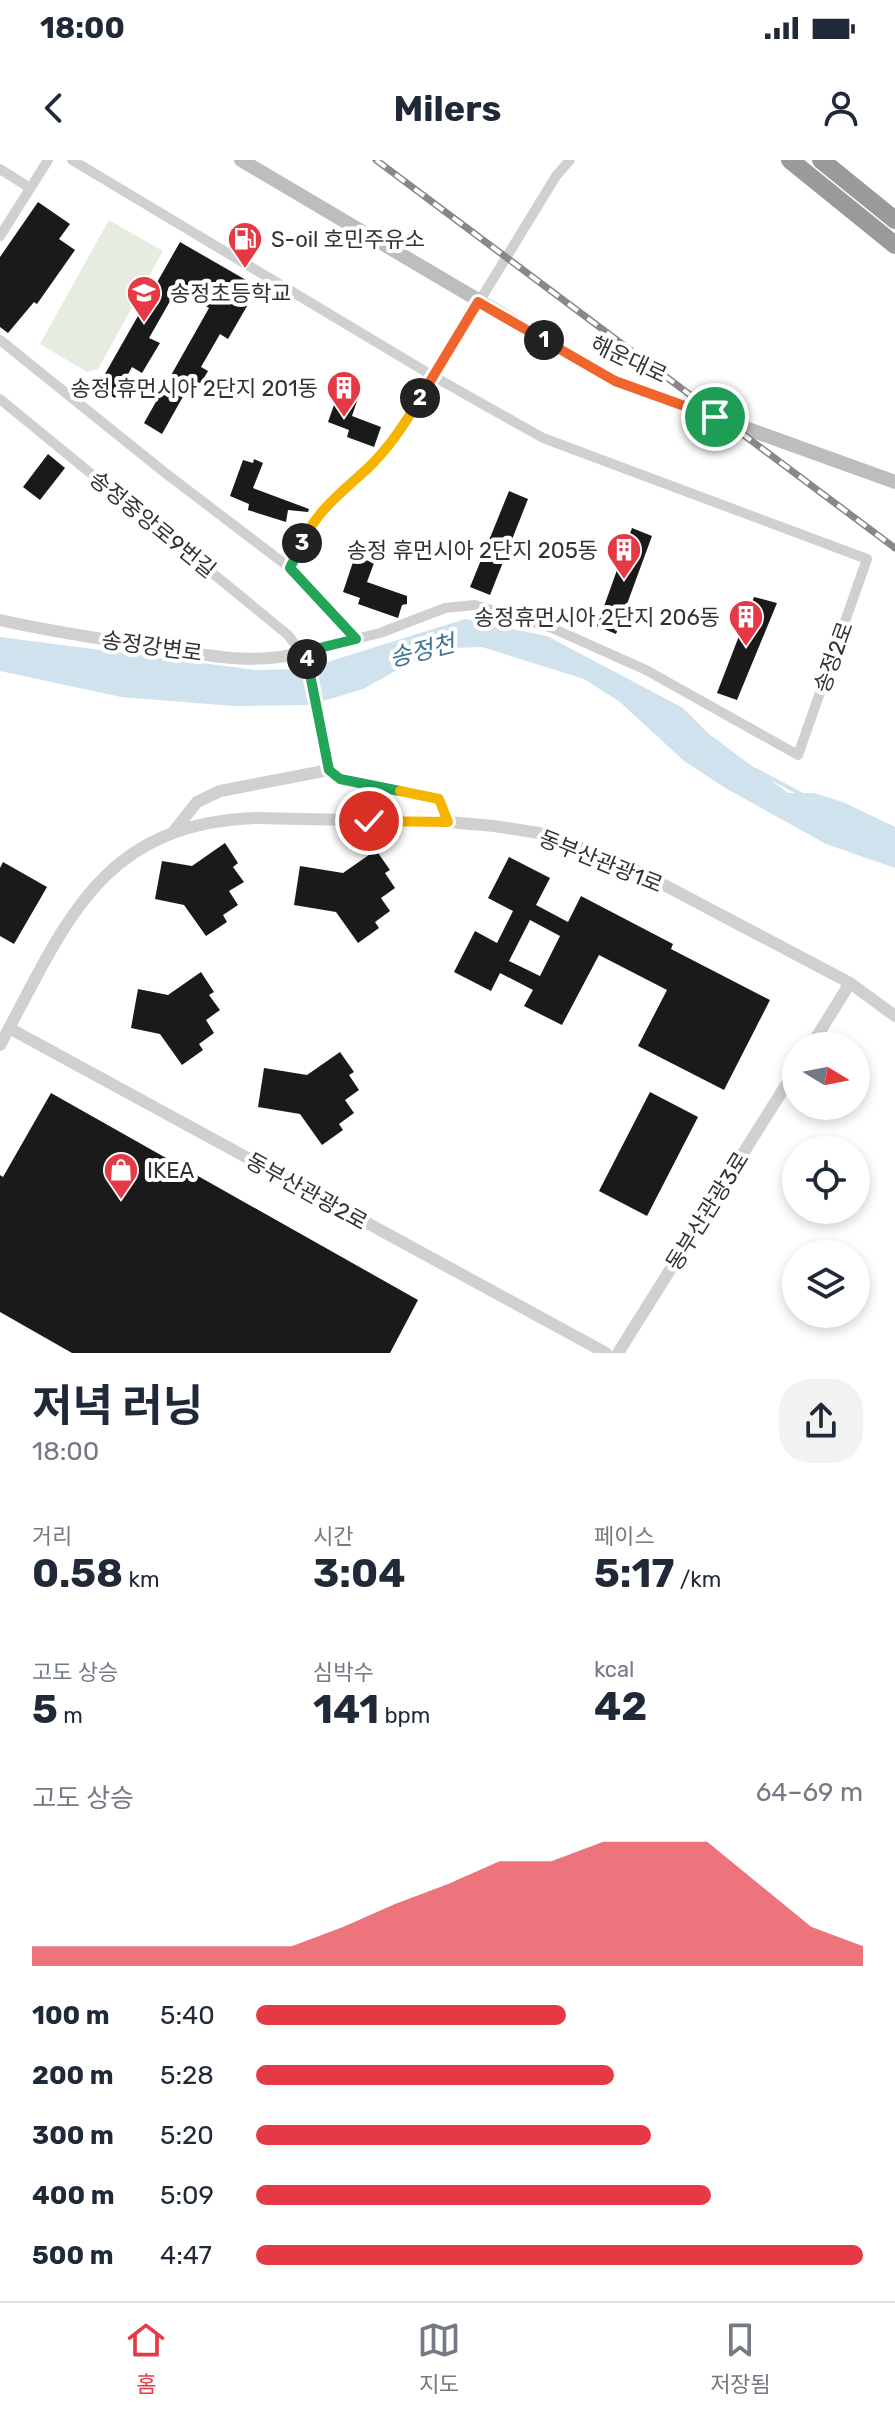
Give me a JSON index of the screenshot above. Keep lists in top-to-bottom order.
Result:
{
  "streets": {
    "main road": ["해운대로"],
    "street": [
      "송정중앙로9번길",
      "송정강변로",
      "송정2로",
      "동부산관광1로",
      "동부산관광2로",
      "동부산관광3로"
    ]
  },
  "crossings": [
    ["송정중앙로9번길", "송정강변로"],
    ["동부산관광1로", "동부산관광2로"]
  ],
  "water": ["송정천"],
  "places": {
    "fuel station": ["S-oil 호민주유소"],
    "school or university": ["송정초등학교"],
    "building": ["송정 휴먼시아 2단지 201동", "송정 휴먼시아 2단지 205동", "송정휴먼시아 2단지 206동"],
    "shop": ["IKEA"]
  },
  "north": "right",
  "page": {
    "status": "18:00",
    "header": "Milers",
    "pins": [
      "1",
      "2",
      "3",
      "4"
    ],
    "heading": ["저녁 러닝", "18:00"],
    "stats": [
      ["거리", "0.58 km"],
      ["시간", "3:04"],
      ["페이스", "5:17 /km"],
      ["고도 상승", "5 m"],
      ["심박수", "141 bpm"],
      ["kcal", "42"]
    ],
    "chart": ["고도 상승", "64–69 m"],
    "list": [
      {
        "name": "100 m",
        "note": "5:40"
      },
      {
        "name": "200 m",
        "note": "5:28"
      },
      {
        "name": "300 m",
        "note": "5:20"
      },
      {
        "name": "400 m",
        "note": "5:09"
      },
      {
        "name": "500 m",
        "note": "4:47"
      }
    ],
    "tabs": ["홈", "지도", "저장됨"]
  }
}
